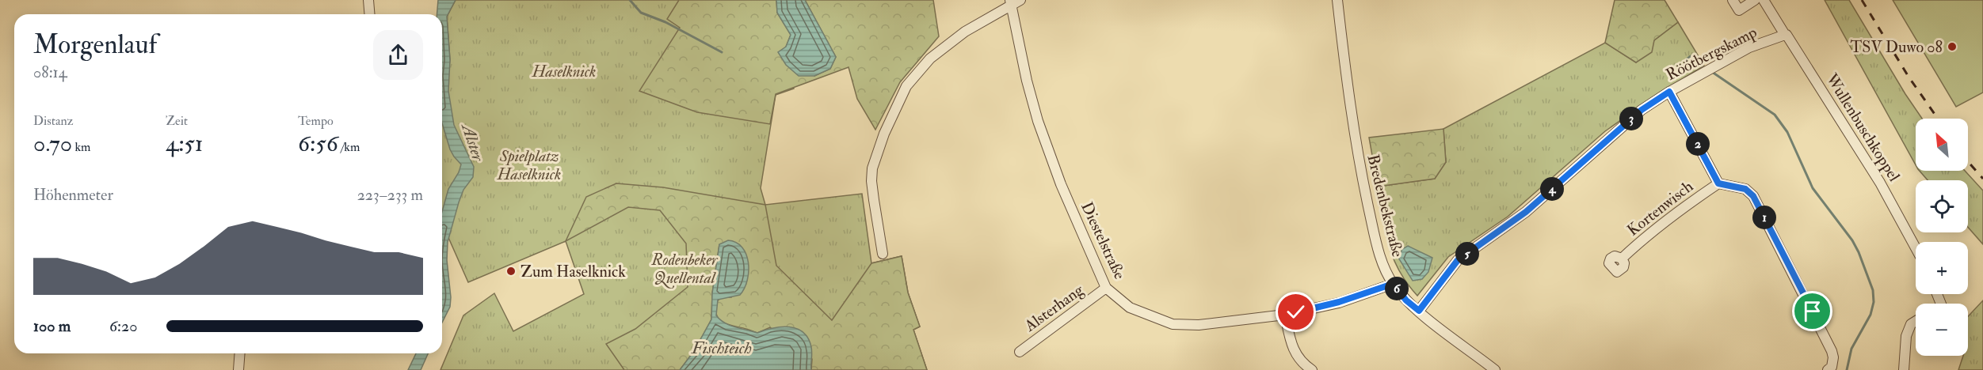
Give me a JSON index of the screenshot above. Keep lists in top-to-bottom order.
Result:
{
  "streets": {
    "street": [
      "Röötbergskamp",
      "Wullenbuschkoppel",
      "Bredenbekstraße",
      "Kortenwisch",
      "Diestelstraße",
      "Alsterhang"
    ]
  },
  "crossings": [
    ["Röötbergskamp", "Wullenbuschkoppel"],
    ["Röötbergskamp", "Bredenbekstraße"],
    ["Bredenbekstraße", "Diestelstraße"],
    ["Diestelstraße", "Alsterhang"]
  ],
  "water": ["Alster", "Fischteich"],
  "parks": ["Haselknick", "Spielplatz Haselknick", "Rodenbeker Quellental"],
  "places": ["TSV Duwo 08", "Zum Haselknick"],
  "north": "top left",
  "page": {
    "heading": ["Morgenlauf", "08:14"],
    "stats": [
      ["Distanz", "0.70 km"],
      ["Zeit", "4:51"],
      ["Tempo", "6:56 /km"]
    ],
    "pins": [
      "3",
      "2",
      "4",
      "1",
      "5",
      "6"
    ],
    "map_buttons": ["+", "−"],
    "chart": ["Höhenmeter", "223–233 m"],
    "list": [
      {
        "name": "100 m",
        "note": "6:20"
      }
    ]
  }
}
